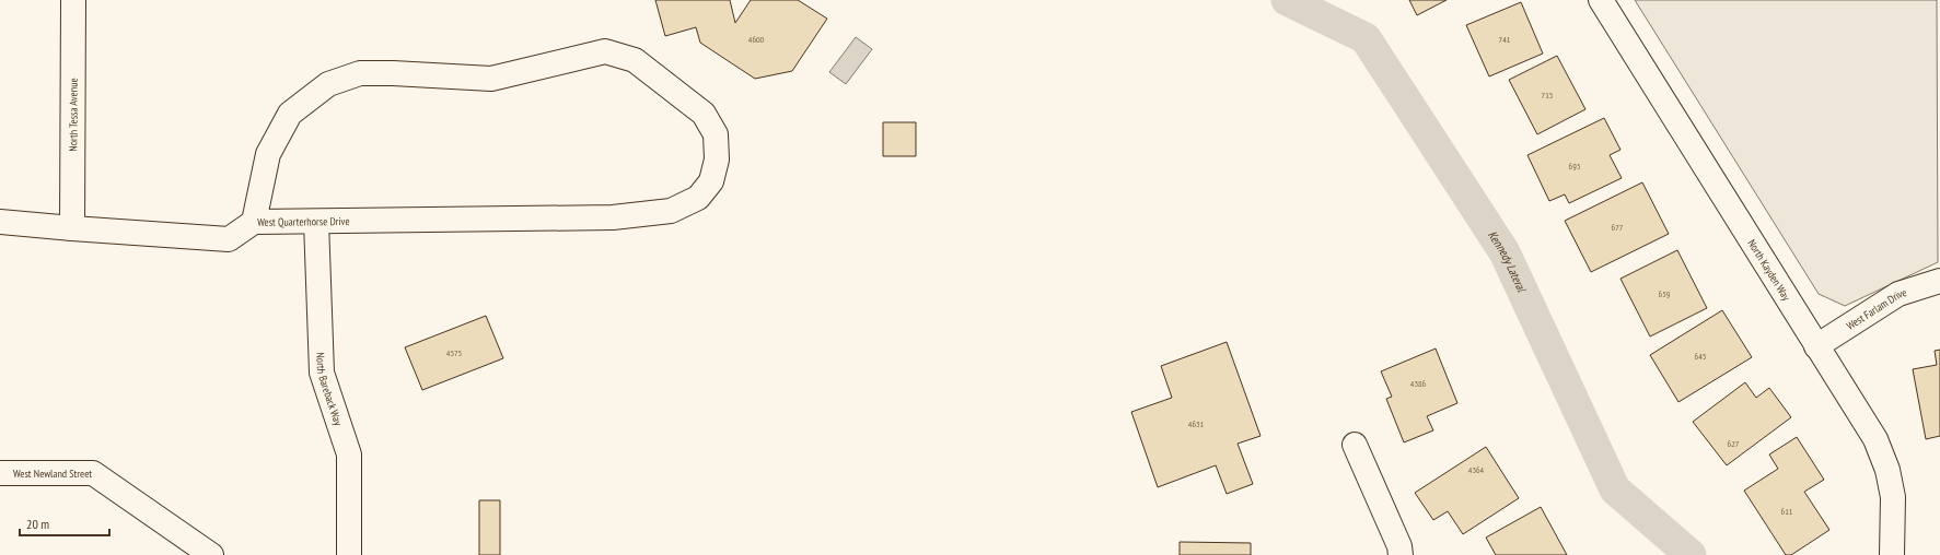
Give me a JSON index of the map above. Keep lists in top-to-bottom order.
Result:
{
  "streets": {
    "street": [
      "North Tessa Avenue",
      "West Quarterhorse Drive",
      "North Kayden Way",
      "West Farlam Drive",
      "North Bareback Way",
      "West Newland Street"
    ]
  },
  "crossings": [
    ["North Tessa Avenue", "West Quarterhorse Drive"],
    ["West Quarterhorse Drive", "North Bareback Way"],
    ["North Kayden Way", "West Farlam Drive"]
  ],
  "water": ["Kennedy Lateral"],
  "house_numbers": [
    "4600",
    "741",
    "715",
    "693",
    "677",
    "659",
    "4575",
    "645",
    "4386",
    "4631",
    "627",
    "4364",
    "611"
  ],
  "scale_bar": "20 m"
}
